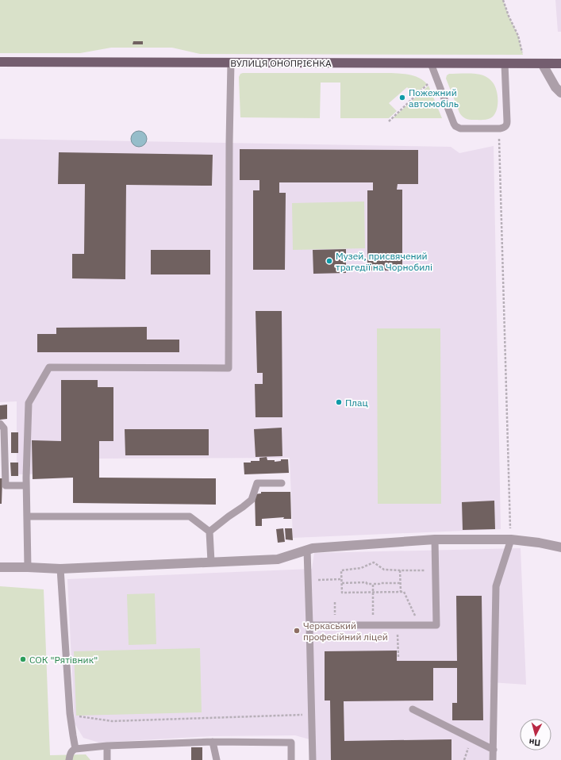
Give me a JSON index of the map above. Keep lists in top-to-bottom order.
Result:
{
  "streets": {
    "main road": ["ВУЛИЦЯ ОНОПРІЄНКА"]
  },
  "places": [
    "Пожежний автомобіль",
    "Музей, присвячений трагедії на Чорнобилі",
    "Плац",
    "Черкаський професійний ліцей",
    "СОК \"Рятівник\""
  ],
  "north": "bottom"
}
